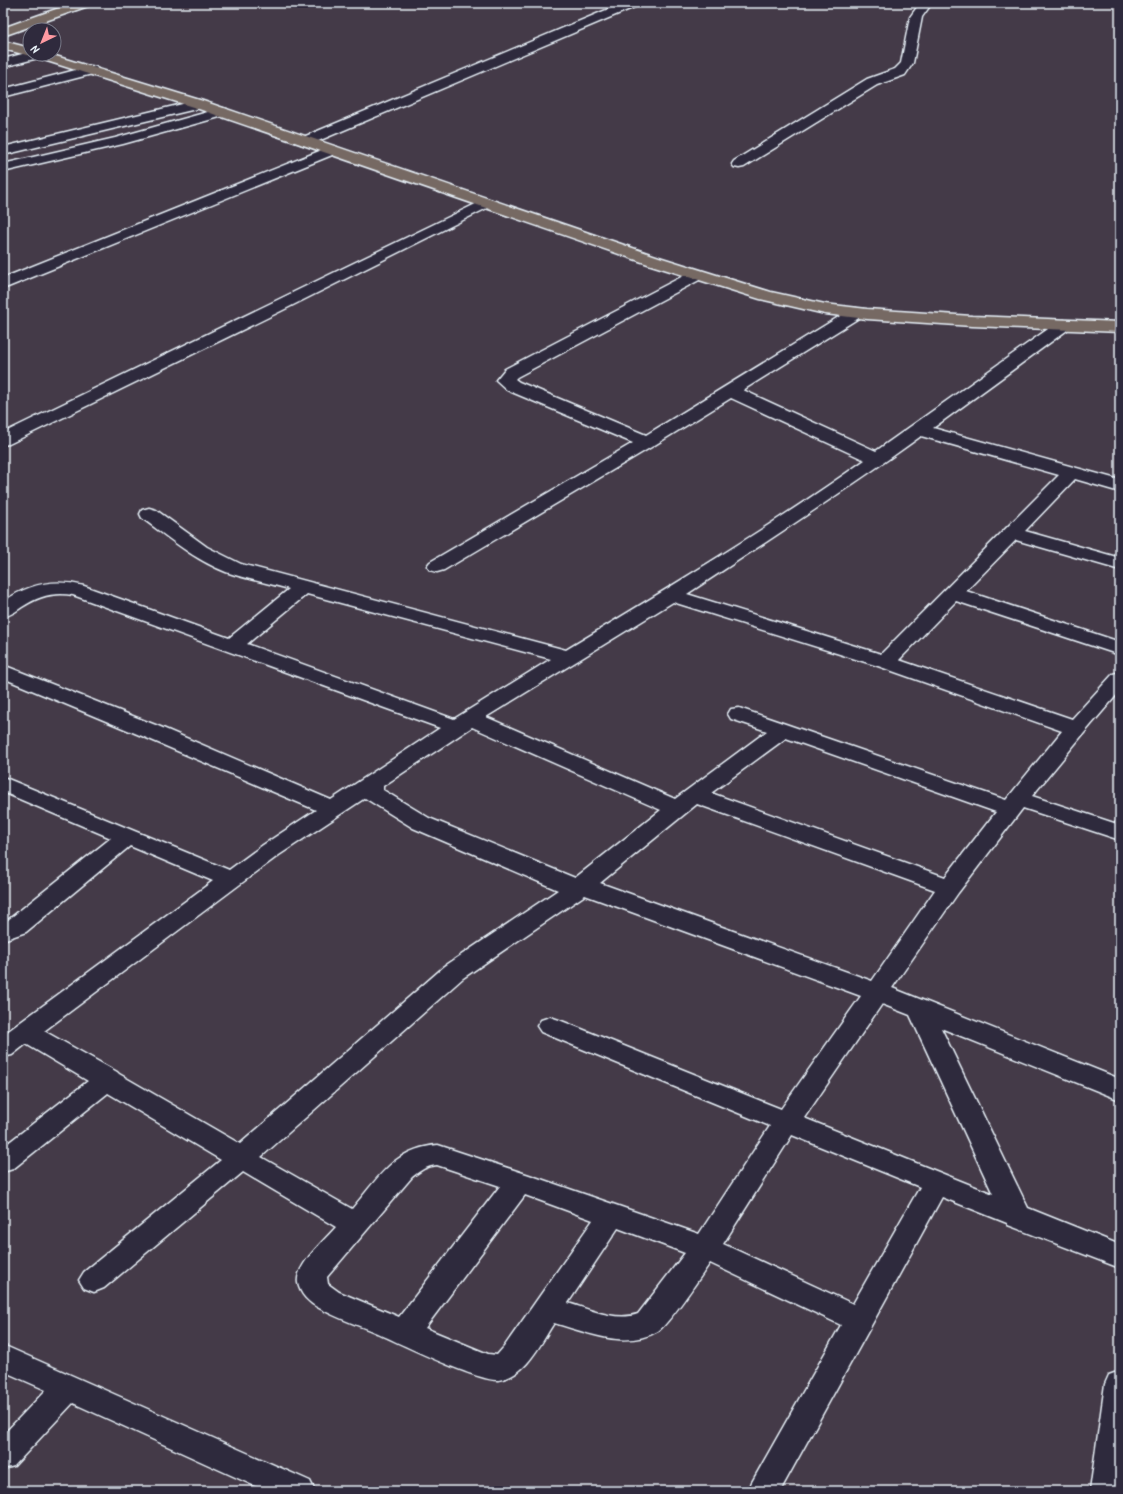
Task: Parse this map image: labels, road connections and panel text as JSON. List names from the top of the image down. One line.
{"north":"bottom left"}
